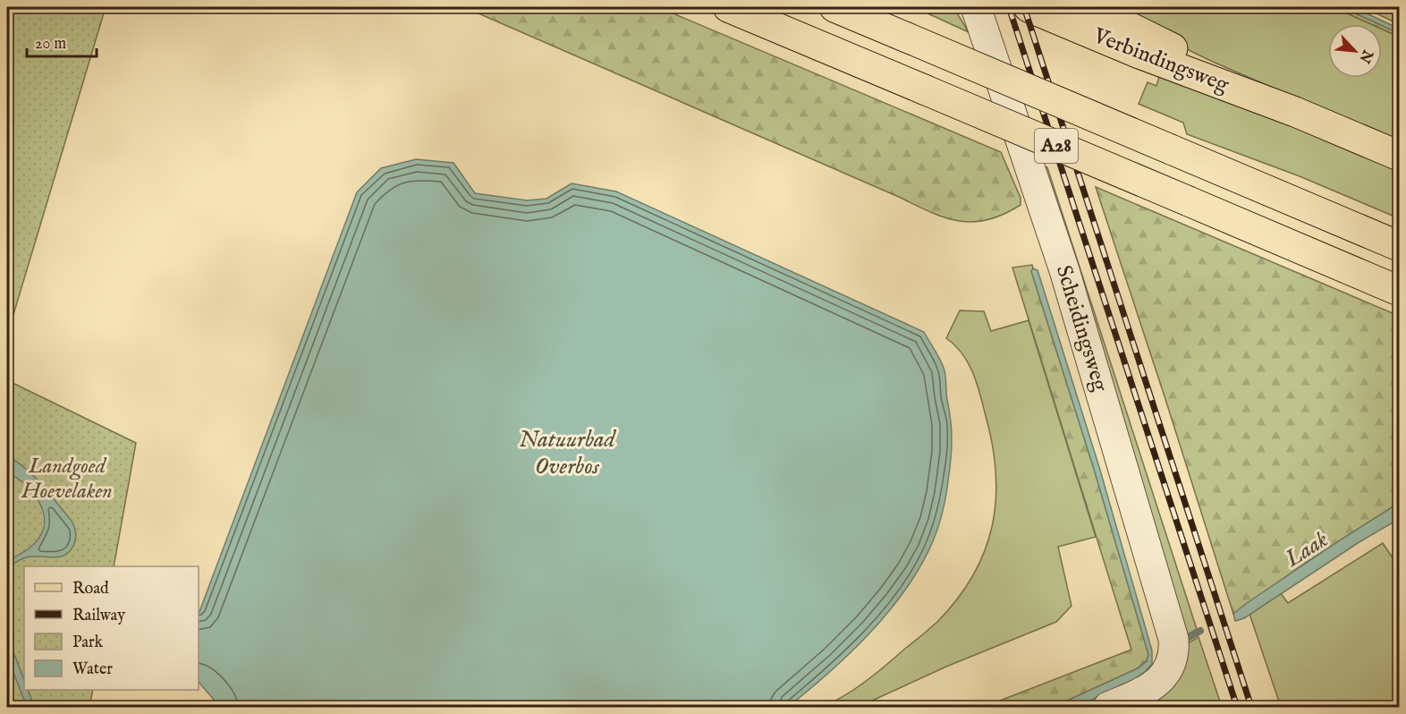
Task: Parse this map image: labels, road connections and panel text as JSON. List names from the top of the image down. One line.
{"streets":{"main road":["Verbindingsweg","A28"],"street":["Scheidingsweg"]},"water":["Natuurbad Overbos","Laak"],"parks":["Landgoed Hoevelaken"],"legend":["Road","Railway","Park","Water"],"scale_bar":"20 m","north":"bottom right"}
